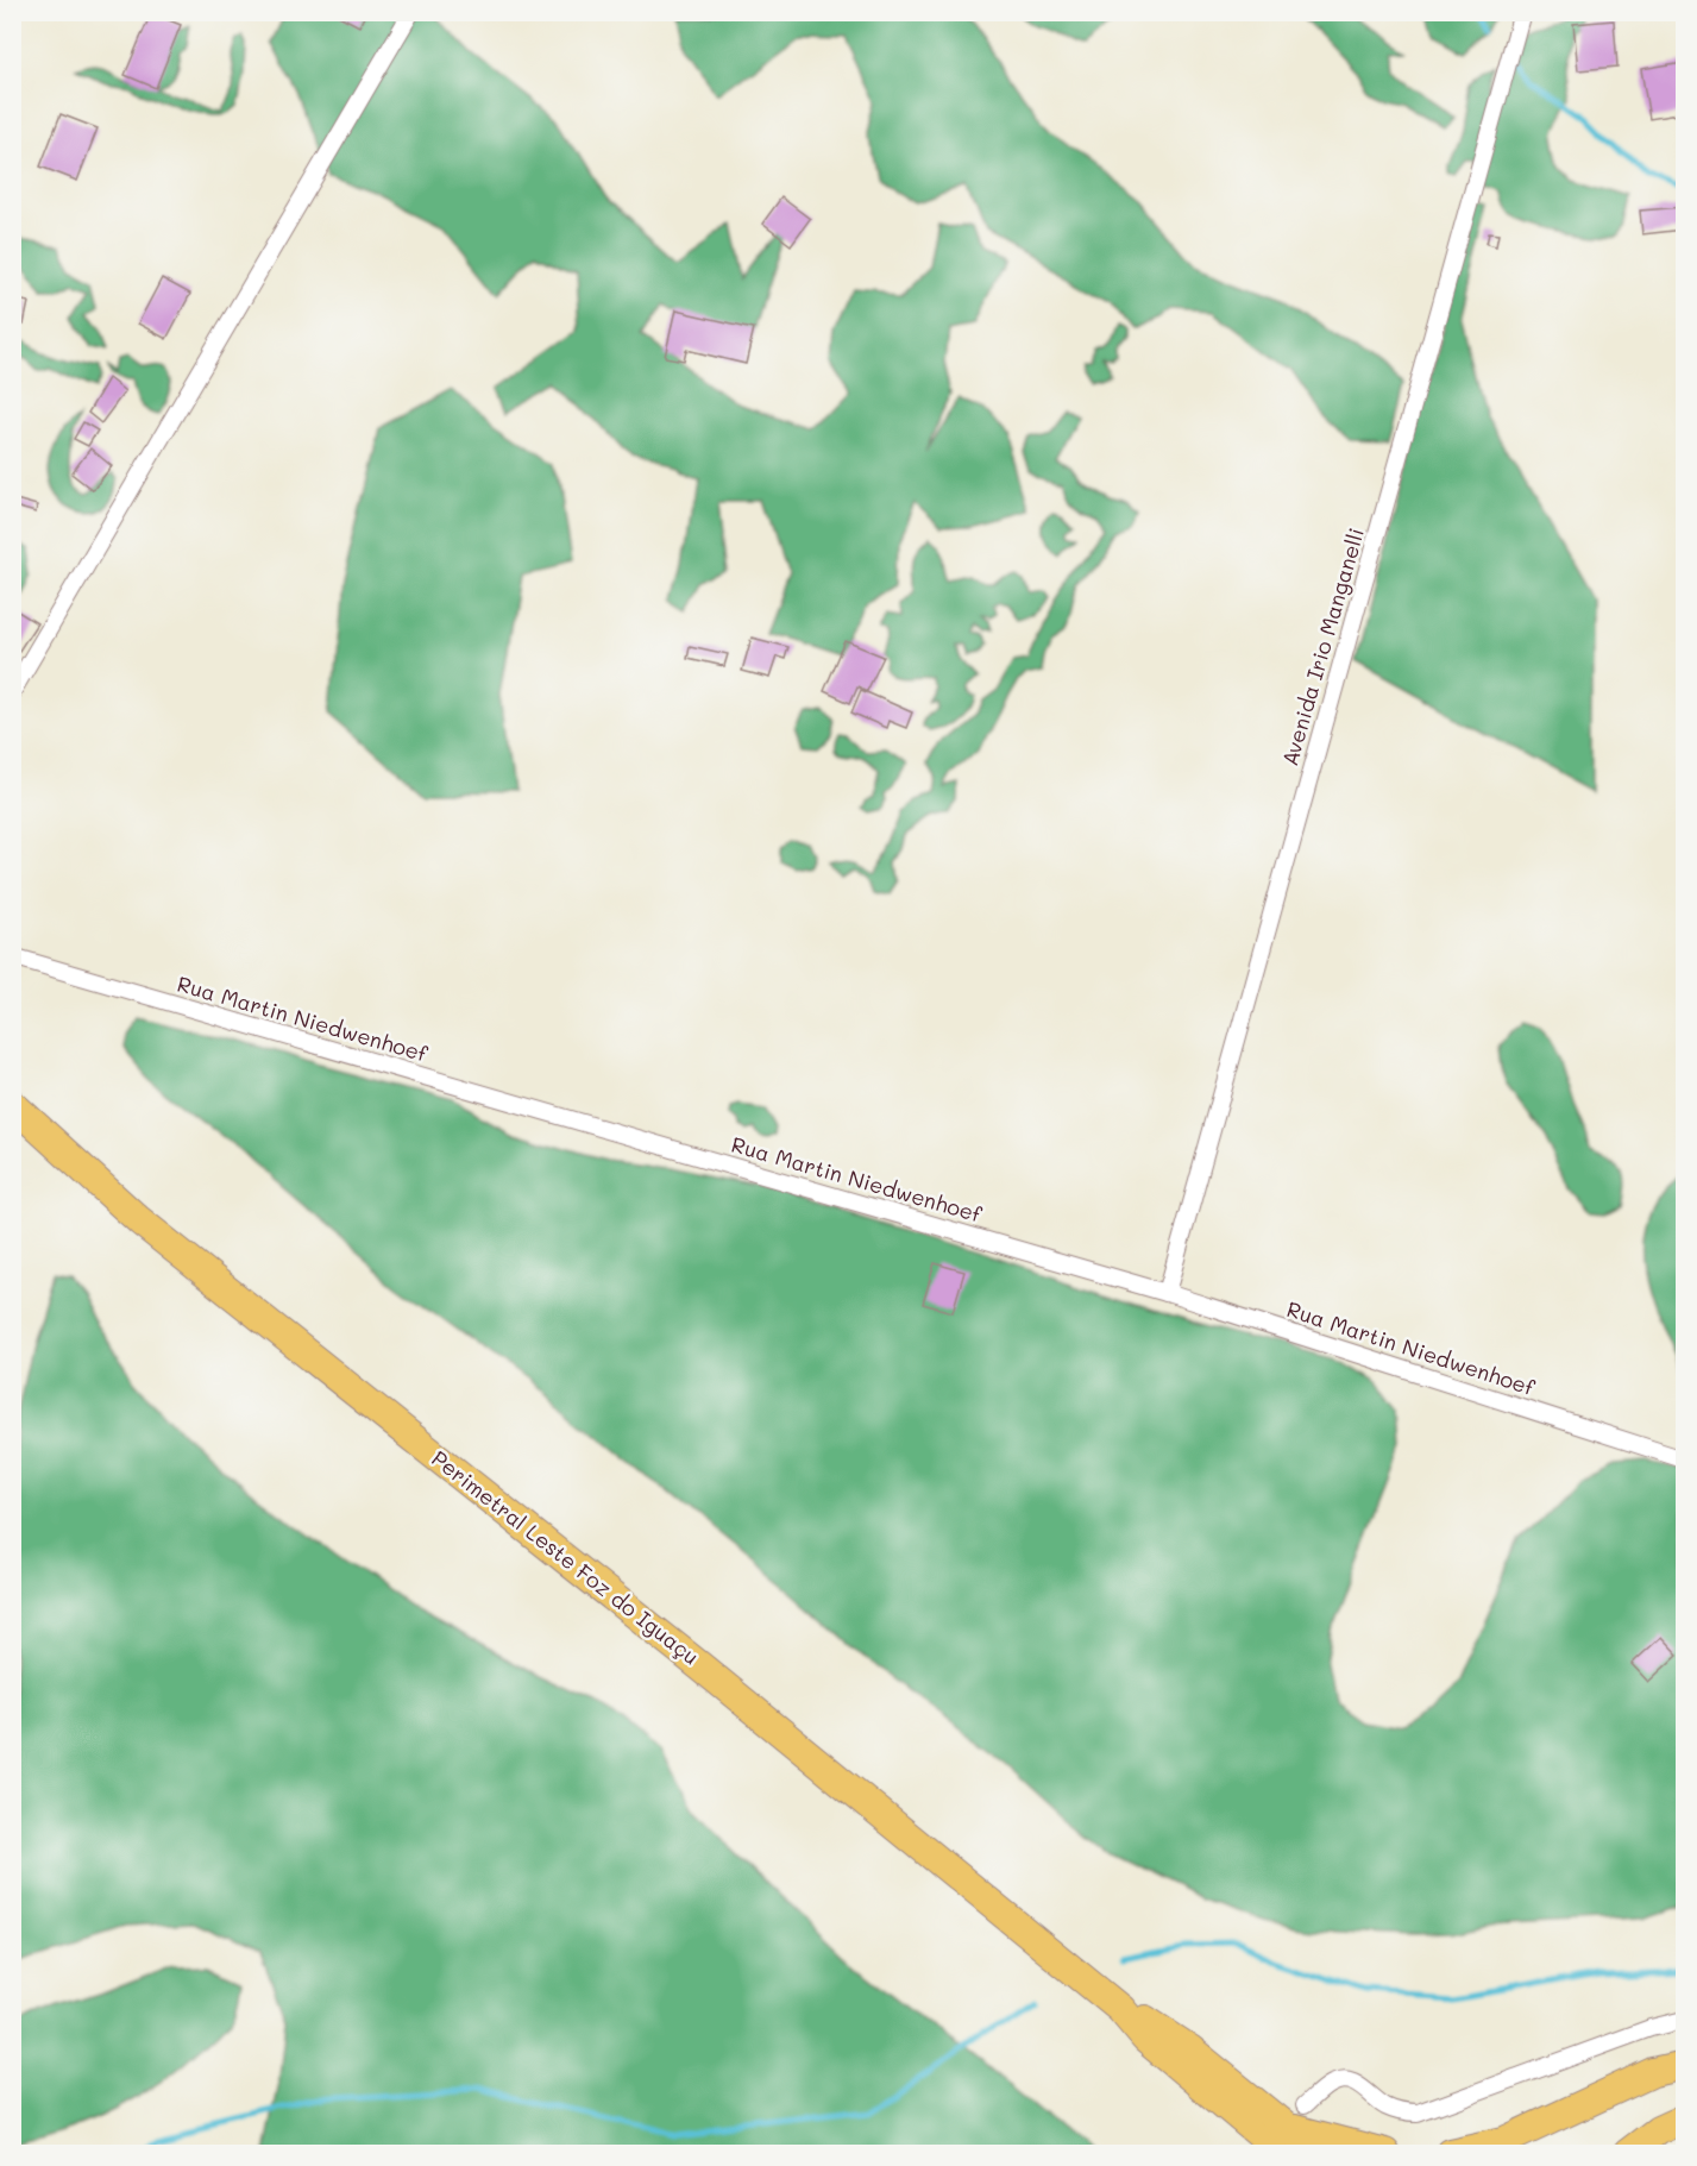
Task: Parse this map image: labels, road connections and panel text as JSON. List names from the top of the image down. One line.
{"streets":{"highway":["Perimetral Leste Foz do Iguaçu"],"street":["Avenida Irio Manganelli","Rua Martin Niedwenhoef"]},"crossings":[["Avenida Irio Manganelli","Rua Martin Niedwenhoef"]]}
